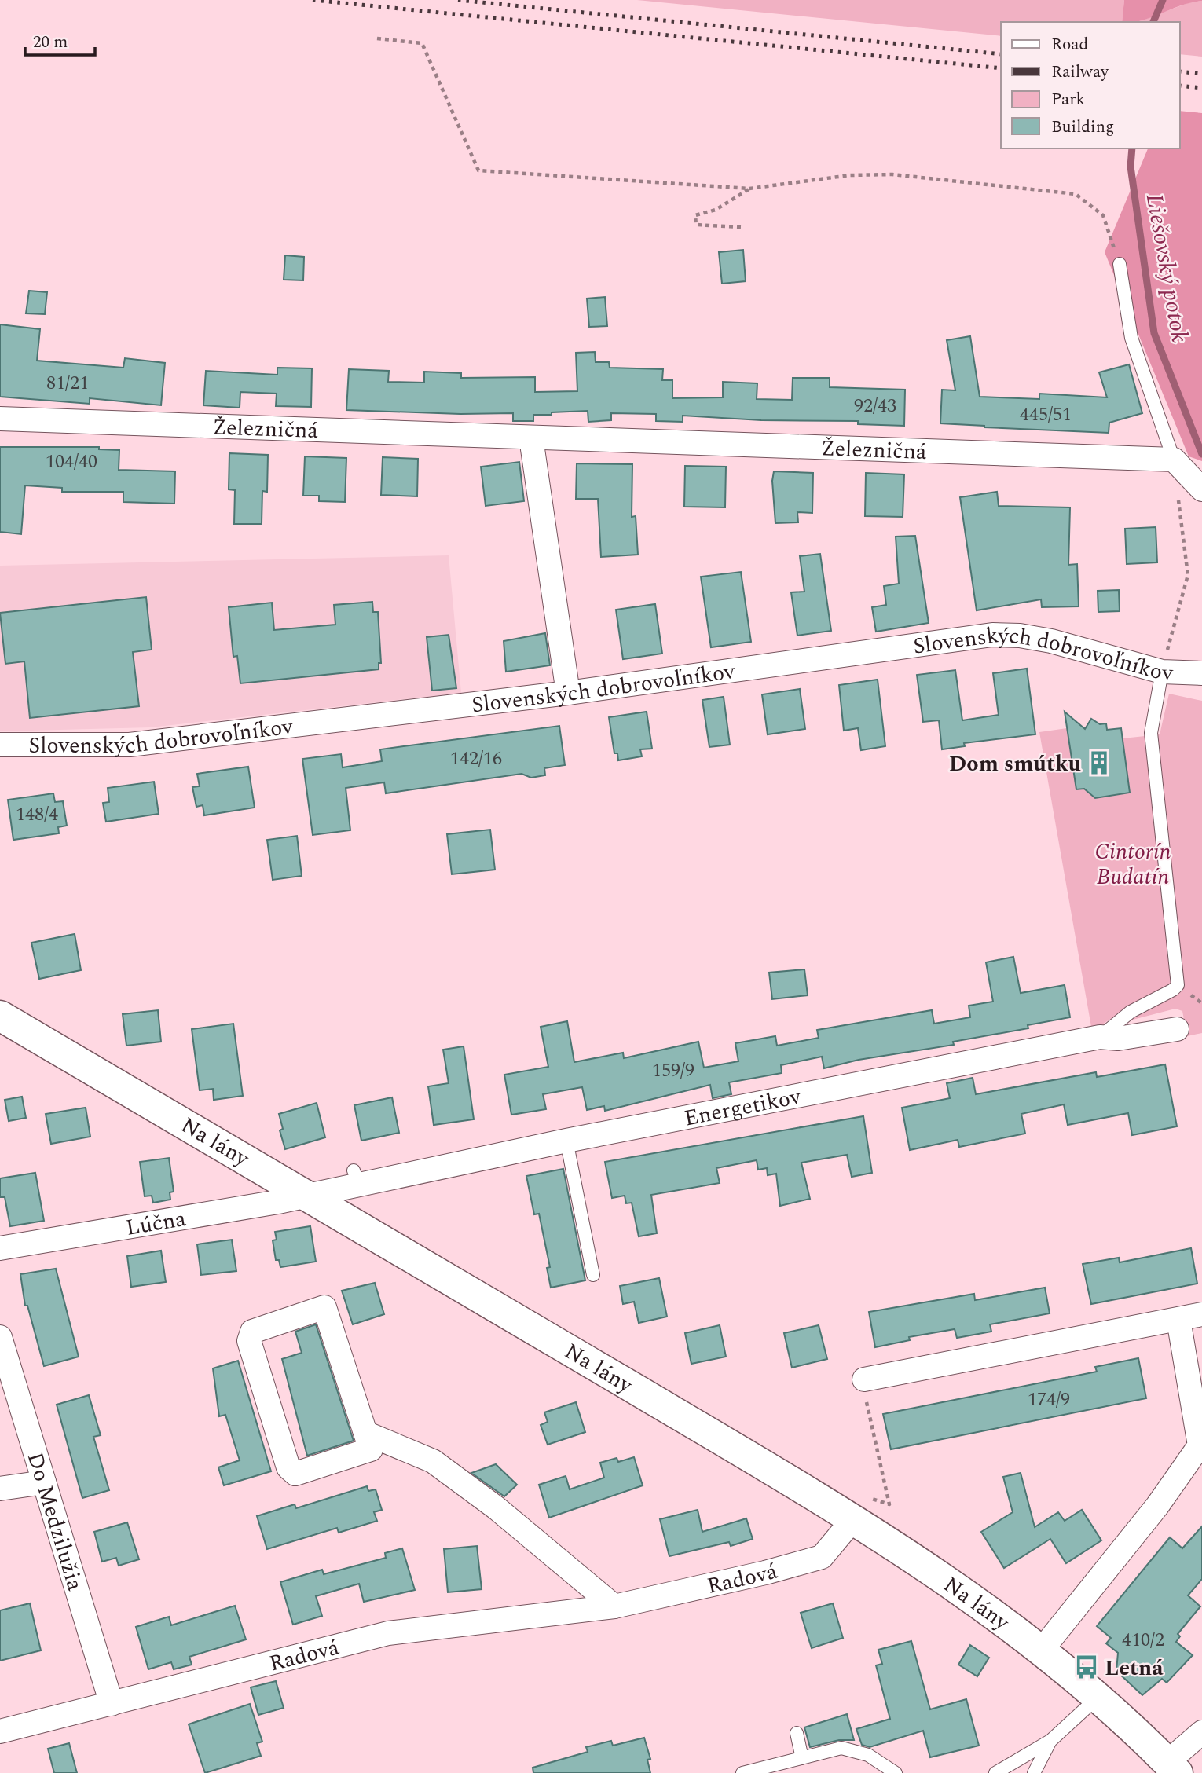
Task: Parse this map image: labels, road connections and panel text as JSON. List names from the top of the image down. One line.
{"streets":{"street":["Železničná","Slovenských dobrovoľníkov","Energetikov","Na lány","Lúčna","Do Medzilužia","Radová"]},"crossings":[["Energetikov","Na lány"],["Energetikov","Lúčna"],["Na lány","Lúčna"],["Na lány","Radová"],["Do Medzilužia","Radová"]],"water":["Liešovský potok"],"parks":["Cintorín Budatín"],"places":{"building":["Dom smútku"],"bus stop":["Letná"]},"house_numbers":["81/21","92/43","445/51","104/40","142/16","148/4","159/9","174/9","410/2"],"legend":["Road","Railway","Park","Building"],"scale_bar":"20 m"}
